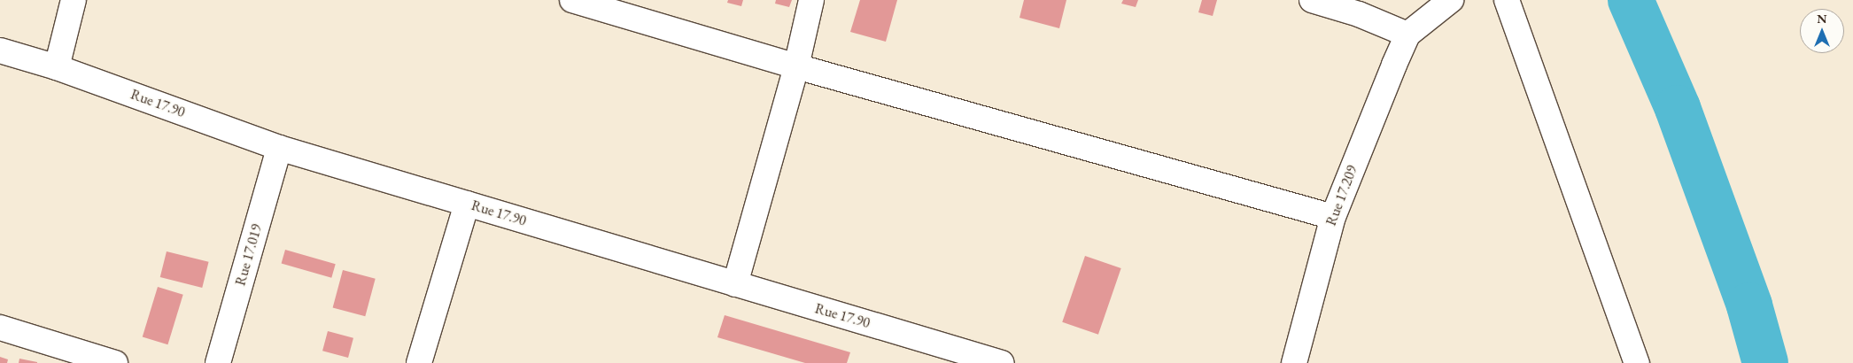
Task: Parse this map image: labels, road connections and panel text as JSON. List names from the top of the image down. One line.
{"streets":{"street":["Rue 17.90","Rue 17.209","Rue 17.019"]},"crossings":[["Rue 17.90","Rue 17.019"]],"north":"top"}
